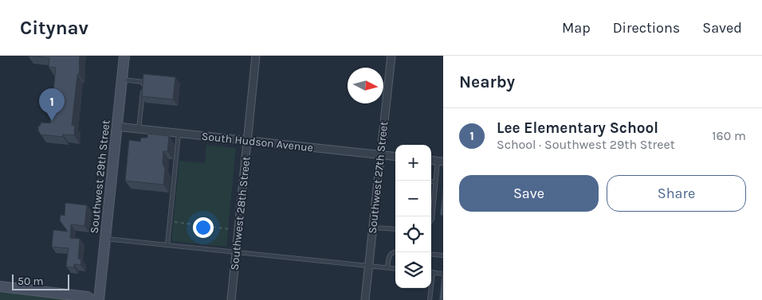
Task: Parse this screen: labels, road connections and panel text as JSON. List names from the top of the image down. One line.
{"streets":{"main road":["Southwest 29th Street"],"street":["South Hudson Avenue","Southwest 27th Street","Southwest 28th Street"]},"crossings":[["South Hudson Avenue","Southwest 29th Street"],["South Hudson Avenue","Southwest 27th Street"],["South Hudson Avenue","Southwest 28th Street"]],"scale_bar":"50 m","north":"right","page":{"header":"Citynav","nav":["Map","Directions","Saved"],"heading":"Nearby","pins":"1","list":[{"mark":"1","name":"Lee Elementary School","note":"School · Southwest 29th Street","value":"160 m"}],"map_buttons":["+","−"],"buttons":["Save","Share"],"scale":"50 m"}}
